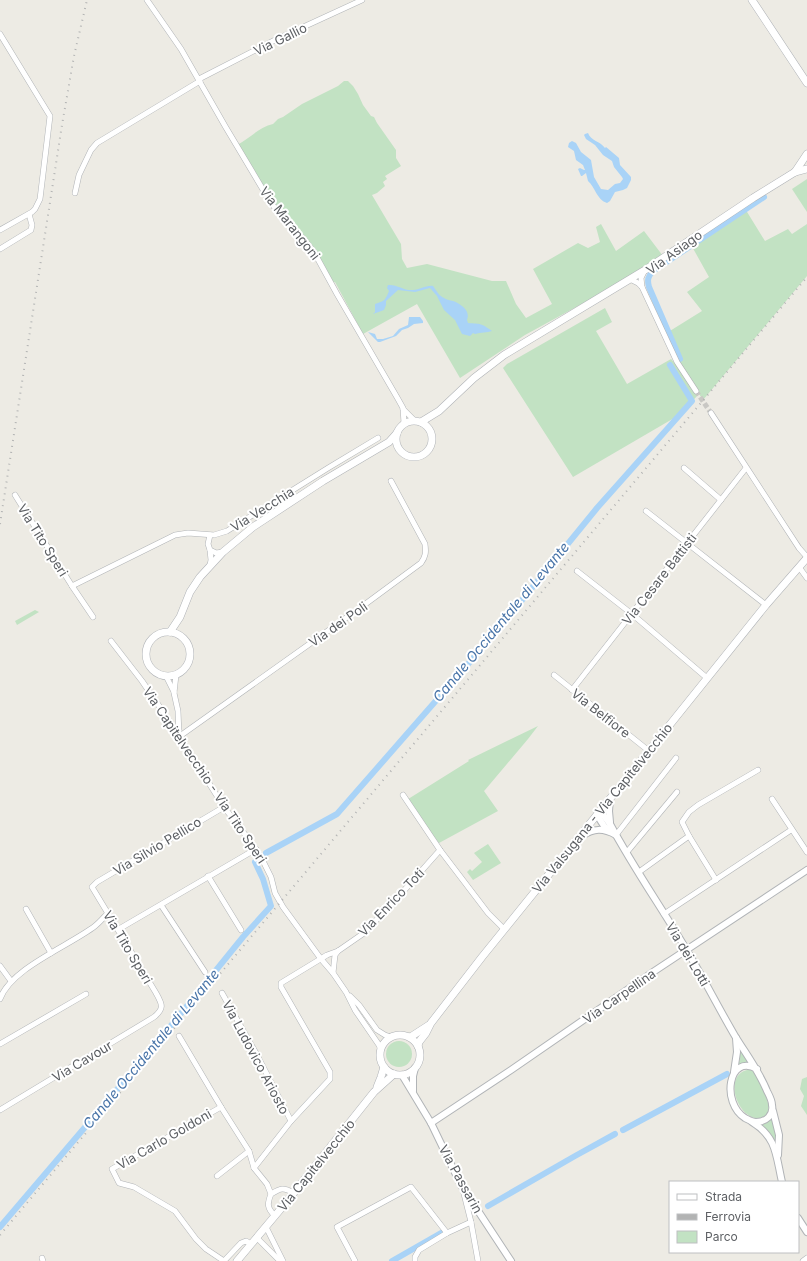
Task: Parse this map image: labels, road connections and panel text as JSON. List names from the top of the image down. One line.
{"streets":{"main road":["Via Asiago","Via Valsugana - Via Capitelvecchio","Via Capitelvecchio"],"street":["Via Gallio","Via Marangoni","Via Vecchia","Via Tito Speri","Via Cesare Battisti","Via dei Poli","Via Belfiore","Via Capitelvecchio - Via Tito Speri","Via Silvio Pellico","Via Enrico Toti","Via dei Lotti","Via Carpellina","Via Ludovico Ariosto","Via Cavour","Via Carlo Goldoni","Via Passarin"]},"crossings":[["Via Gallio","Via Marangoni"],["Via Vecchia","Via Tito Speri"],["Via Tito Speri","Via Silvio Pellico"],["Via Tito Speri","Via Cavour"],["Via Cesare Battisti","Via Belfiore"],["Via dei Poli","Via Capitelvecchio - Via Tito Speri"],["Via Belfiore","Via Valsugana - Via Capitelvecchio"],["Via Capitelvecchio - Via Tito Speri","Via Silvio Pellico"],["Via Capitelvecchio - Via Tito Speri","Via Enrico Toti"],["Via Valsugana - Via Capitelvecchio","Via dei Lotti"],["Via Enrico Toti","Via Ludovico Ariosto"],["Via dei Lotti","Via Carpellina"],["Via Carpellina","Via Passarin"],["Via Carlo Goldoni","Via Capitelvecchio"],["Via Capitelvecchio","Via Passarin"]],"water":["Canale Occidentale di Levante"],"legend":["Strada","Ferrovia","Parco"]}
